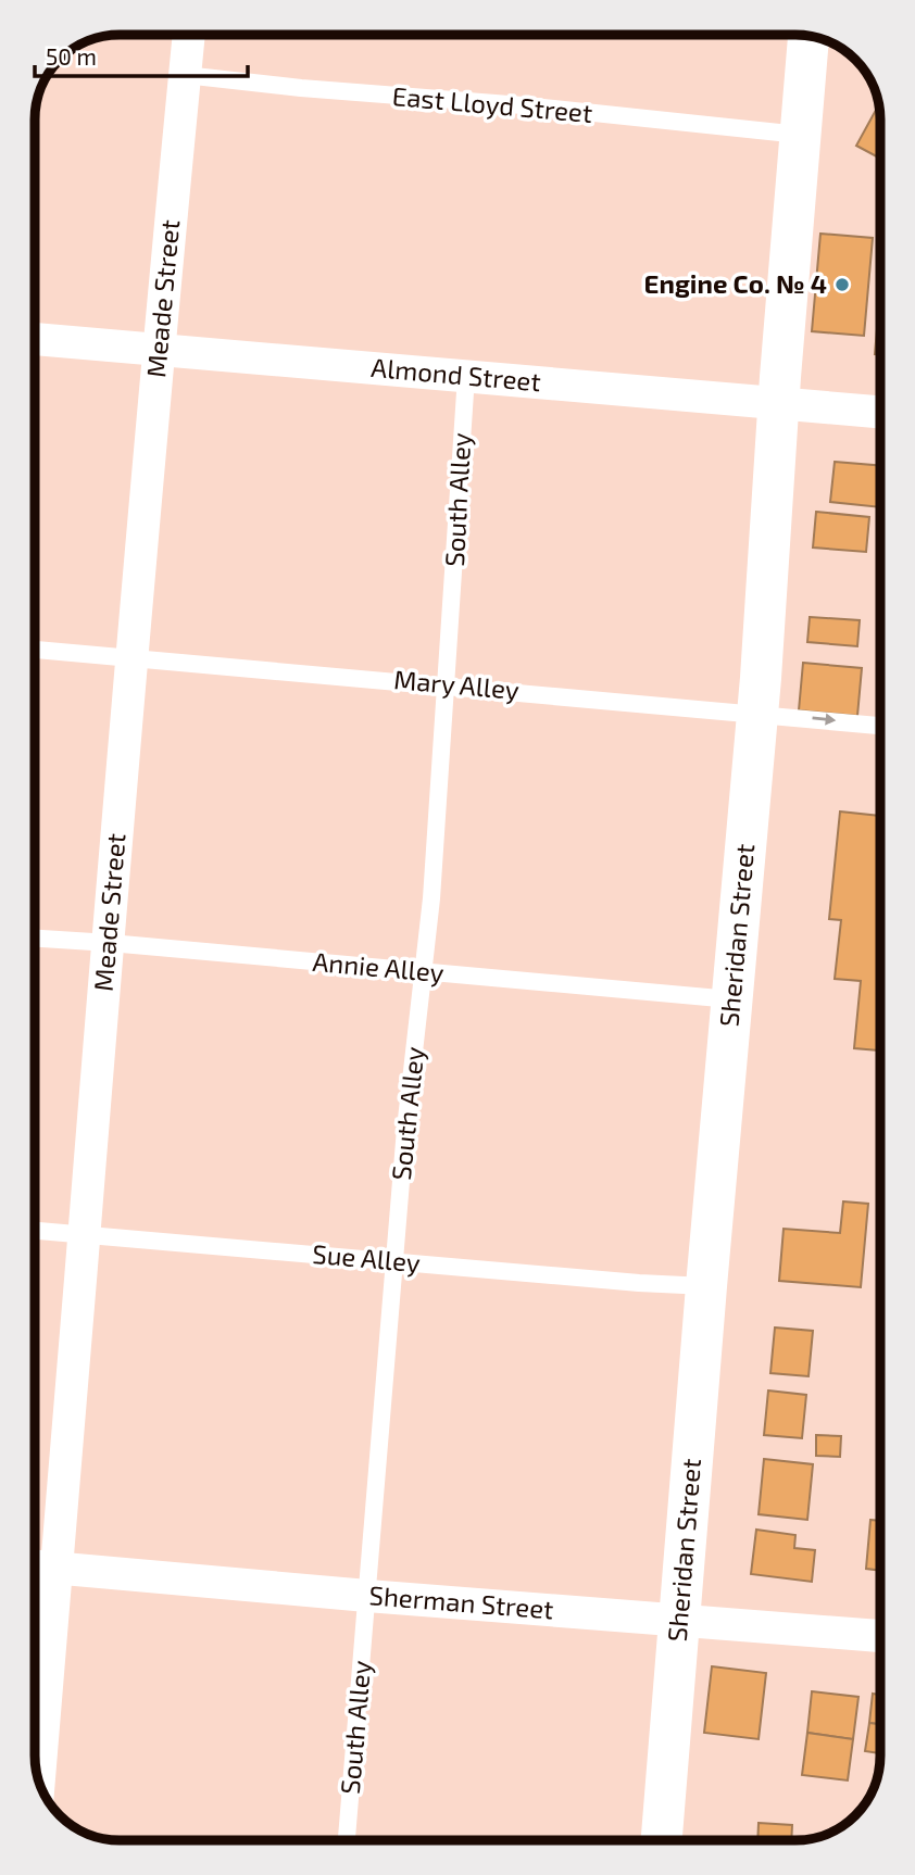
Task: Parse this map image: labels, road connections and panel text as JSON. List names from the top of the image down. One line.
{"streets":{"street":["Meade Street","Almond Street","Sheridan Street","Sherman Street"],"lane":["East Lloyd Street","South Alley","Mary Alley","Annie Alley","Sue Alley"]},"crossings":[["East Lloyd Street","Meade Street"],["East Lloyd Street","Sheridan Street"],["Meade Street","Almond Street"],["Meade Street","Mary Alley"],["Meade Street","Annie Alley"],["Meade Street","Sue Alley"],["Meade Street","Sherman Street"],["Almond Street","South Alley"],["Almond Street","Sheridan Street"],["South Alley","Mary Alley"],["South Alley","Annie Alley"],["South Alley","Sue Alley"],["South Alley","Sherman Street"],["Mary Alley","Sheridan Street"],["Sheridan Street","Annie Alley"],["Sheridan Street","Sue Alley"],["Sheridan Street","Sherman Street"]],"places":["Engine Co. № 4"],"scale_bar":"50 m"}
